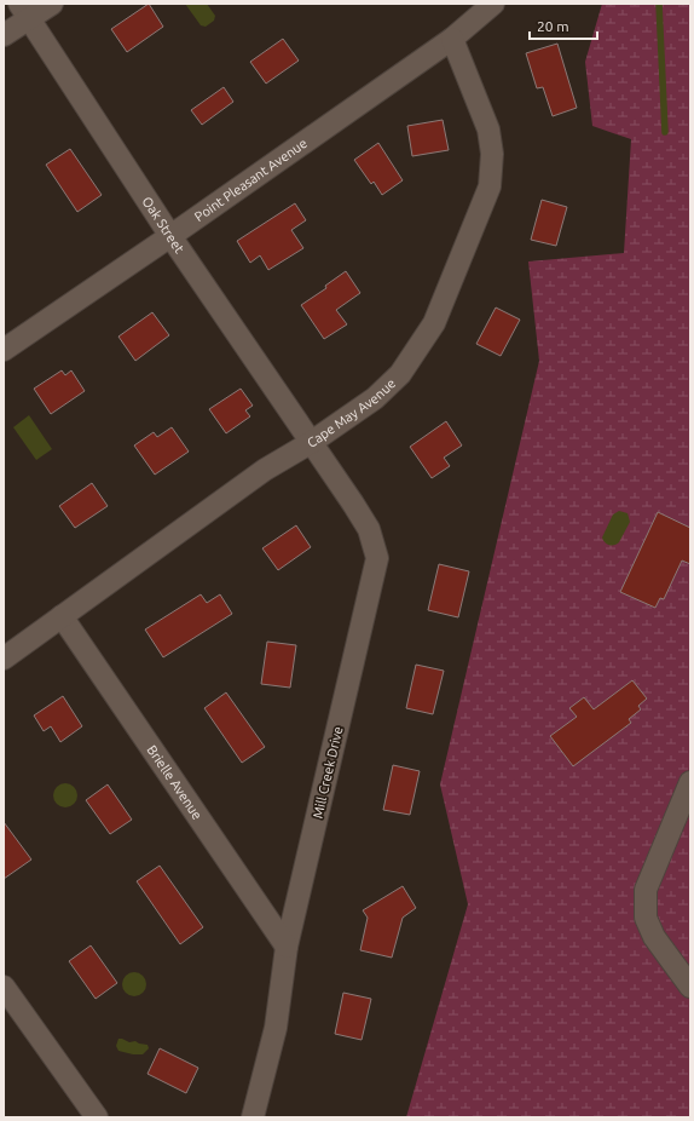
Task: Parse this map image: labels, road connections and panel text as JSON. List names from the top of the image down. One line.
{"streets":{"street":["Point Pleasant Avenue","Oak Street","Cape May Avenue","Mill Creek Drive","Brielle Avenue"]},"crossings":[["Point Pleasant Avenue","Oak Street"],["Point Pleasant Avenue","Cape May Avenue"],["Oak Street","Cape May Avenue"],["Oak Street","Mill Creek Drive"],["Cape May Avenue","Mill Creek Drive"],["Cape May Avenue","Brielle Avenue"],["Mill Creek Drive","Brielle Avenue"]],"scale_bar":"20 m"}
